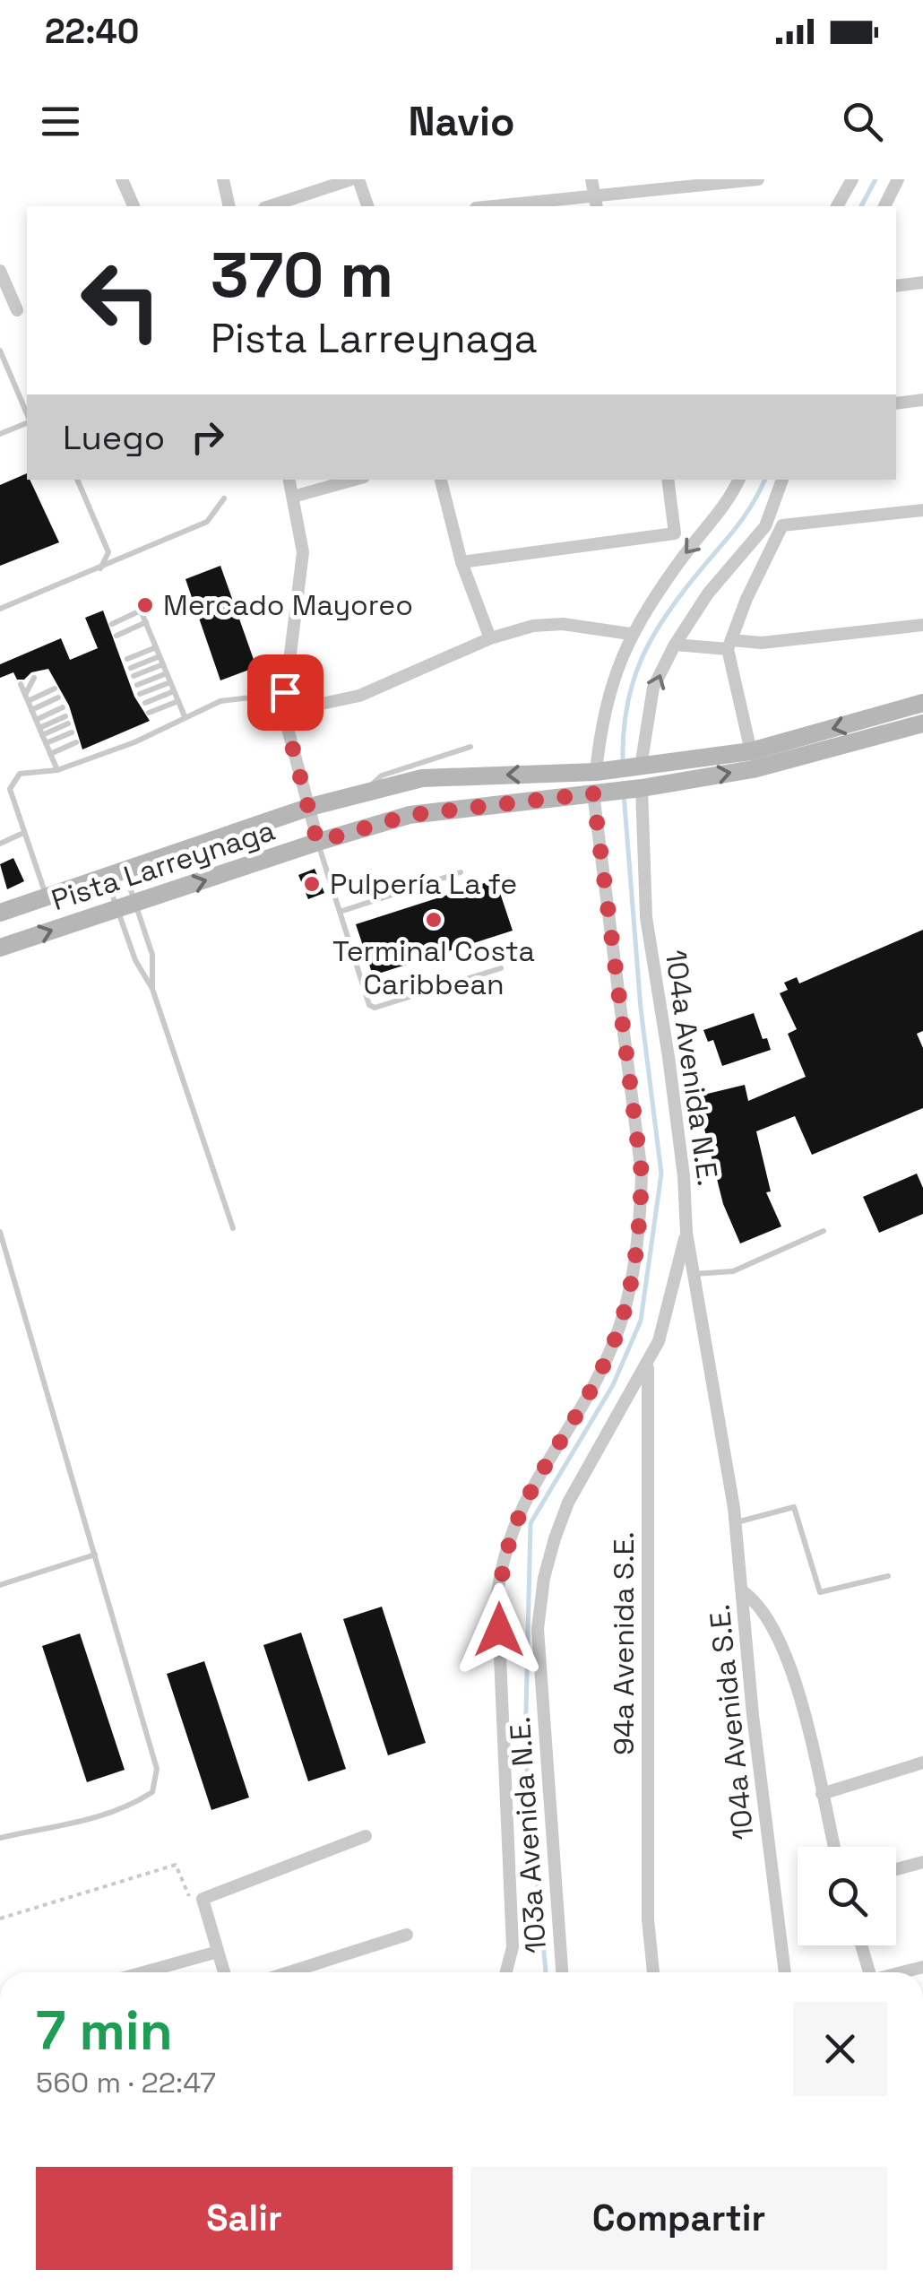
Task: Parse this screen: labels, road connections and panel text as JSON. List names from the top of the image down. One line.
{"streets":{"main road":["Pista Larreynaga"],"street":["104a Avenida N.E.","94a Avenida S.E.","104a Avenida S.E.","103a Avenida N.E."]},"crossings":[["Pista Larreynaga","104a Avenida N.E."],["104a Avenida N.E.","104a Avenida S.E."],["104a Avenida N.E.","103a Avenida N.E."],["94a Avenida S.E.","103a Avenida N.E."]],"places":["Mercado Mayoreo","Pulpería La fe","Terminal Costa Caribbean"],"page":{"status":"22:40","header":"Navio","turn":["370 m","Pista Larreynaga"],"then":"Luego","heading":["7 min","560 m · 22:47"],"buttons":["Salir","Compartir"]}}
